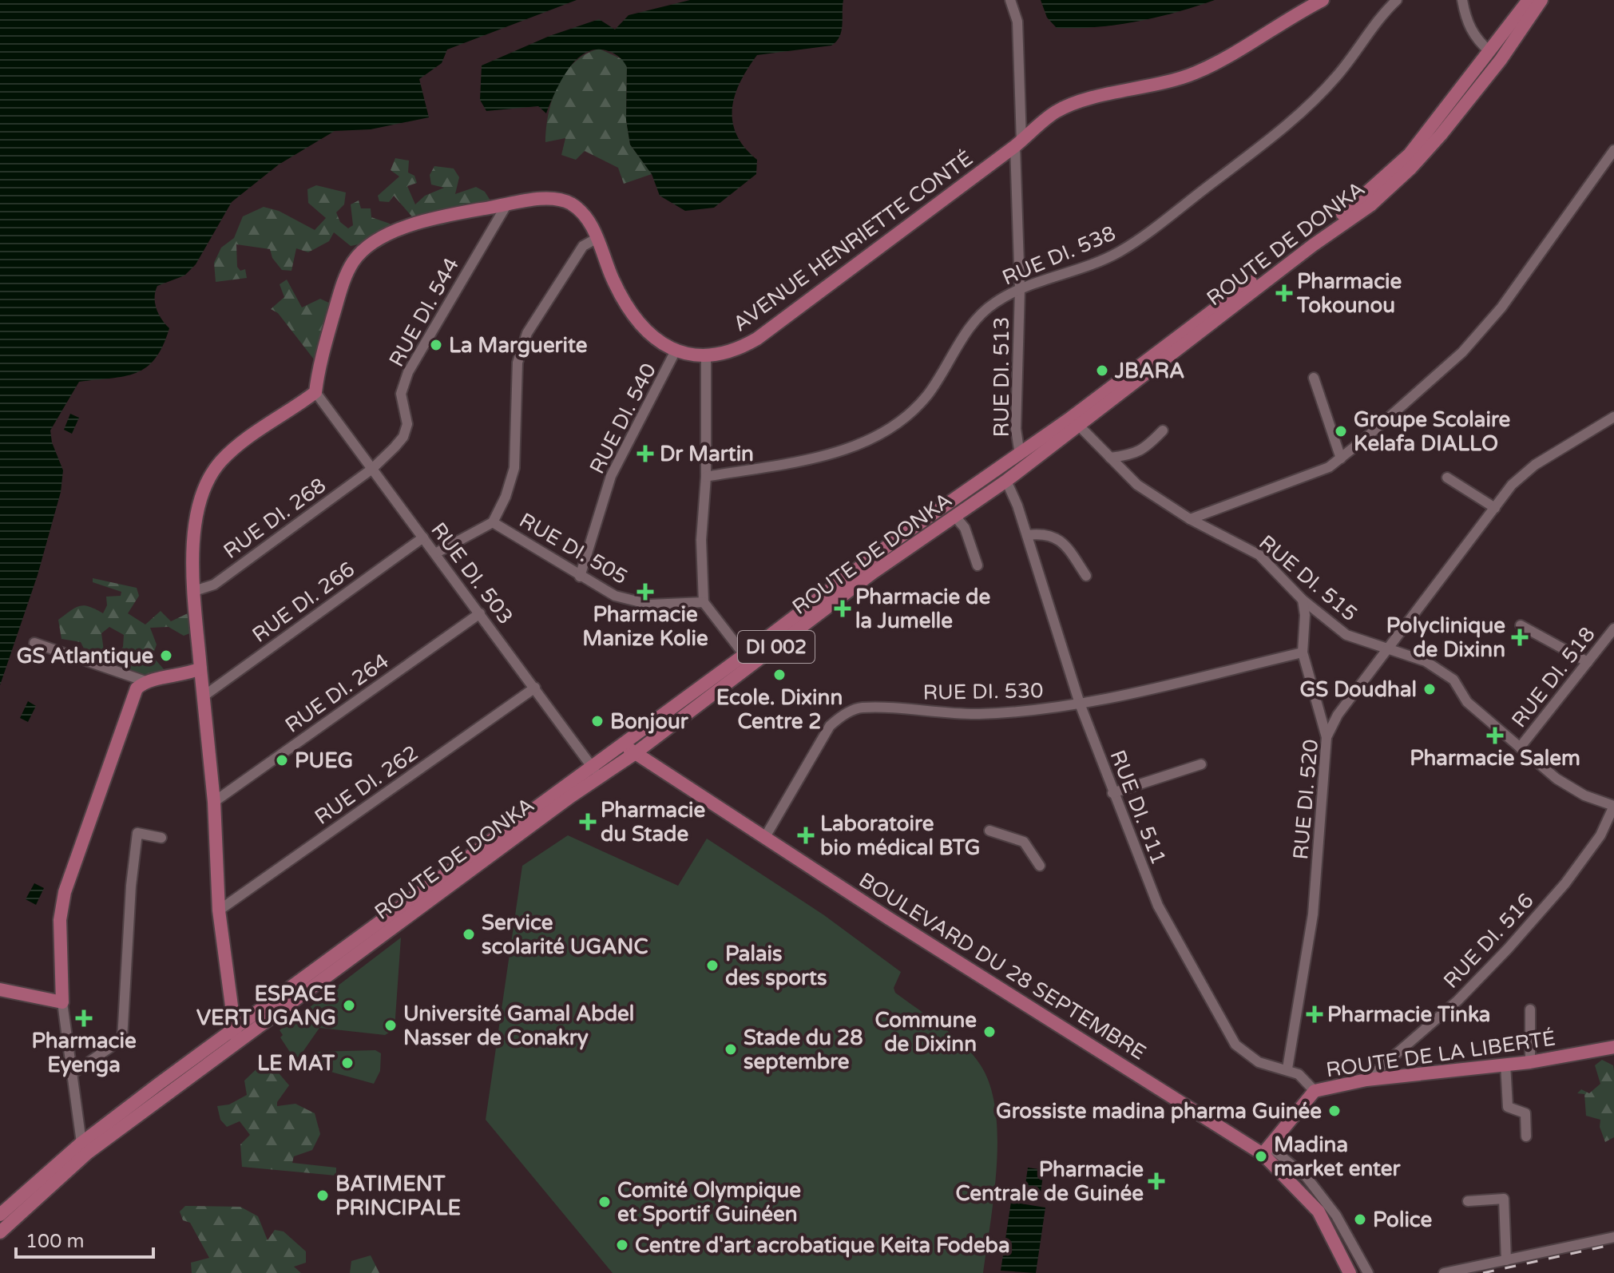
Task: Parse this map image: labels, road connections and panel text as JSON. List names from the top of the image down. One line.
{"streets":{"main road":["AVENUE HENRIETTE CONTÉ","ROUTE DE DONKA","DI 002","BOULEVARD DU 28 SEPTEMBRE","ROUTE DE LA LIBERTÉ"],"street":["RUE DI. 538","RUE DI. 544","RUE DI. 513","RUE DI. 540","RUE DI. 268","RUE DI. 505","RUE DI. 503","RUE DI. 515","RUE DI. 266","RUE DI. 518","RUE DI. 530","RUE DI. 264","RUE DI. 262","RUE DI. 520","RUE DI. 511","RUE DI. 516"]},"crossings":[["AVENUE HENRIETTE CONTÉ","RUE DI. 544"],["AVENUE HENRIETTE CONTÉ","RUE DI. 513"],["AVENUE HENRIETTE CONTÉ","RUE DI. 540"],["AVENUE HENRIETTE CONTÉ","RUE DI. 503"],["ROUTE DE DONKA","RUE DI. 513"],["ROUTE DE DONKA","RUE DI. 503"],["ROUTE DE DONKA","RUE DI. 515"],["ROUTE DE DONKA","RUE DI. 511"],["ROUTE DE DONKA","BOULEVARD DU 28 SEPTEMBRE"],["RUE DI. 538","RUE DI. 513"],["RUE DI. 544","RUE DI. 268"],["RUE DI. 544","RUE DI. 503"],["RUE DI. 540","RUE DI. 505"],["RUE DI. 268","RUE DI. 503"],["RUE DI. 505","RUE DI. 503"],["RUE DI. 503","RUE DI. 266"],["RUE DI. 503","RUE DI. 264"],["RUE DI. 503","RUE DI. 262"],["RUE DI. 515","RUE DI. 518"],["RUE DI. 515","RUE DI. 520"],["RUE DI. 515","RUE DI. 516"],["RUE DI. 530","RUE DI. 511"],["RUE DI. 530","BOULEVARD DU 28 SEPTEMBRE"],["RUE DI. 520","RUE DI. 511"],["RUE DI. 511","ROUTE DE LA LIBERTÉ"],["RUE DI. 516","ROUTE DE LA LIBERTÉ"],["BOULEVARD DU 28 SEPTEMBRE","ROUTE DE LA LIBERTÉ"]],"places":{"health":["Pharmacie Tokounou","Dr Martin","Pharmacie Manize Kolie","Pharmacie de la Jumelle","Polyclinique de Dixinn","Pharmacie Salem","Pharmacie du Stade","Laboratoire bio médical BTG","Pharmacie Tinka","Pharmacie Eyenga","Pharmacie Centrale de Guinée"],"other":["La Marguerite","JBARA","Groupe Scolaire Kelafa DIALLO","GS Atlantique","Ecole. Dixinn Centre 2","GS Doudhal","Bonjour","PUEG","Service scolarité UGANC","Palais des sports","ESPACE VERT UGANG","Université Gamal Abdel Nasser de Conakry","Commune de Dixinn","Stade du 28 septembre","LE MAT","Grossiste madina pharma Guinée","Madina market enter","BATIMENT PRINCIPALE","Comité Olympique et Sportif Guinéen","Police","Centre d'art acrobatique Keita Fodeba"]},"scale_bar":"100 m"}
